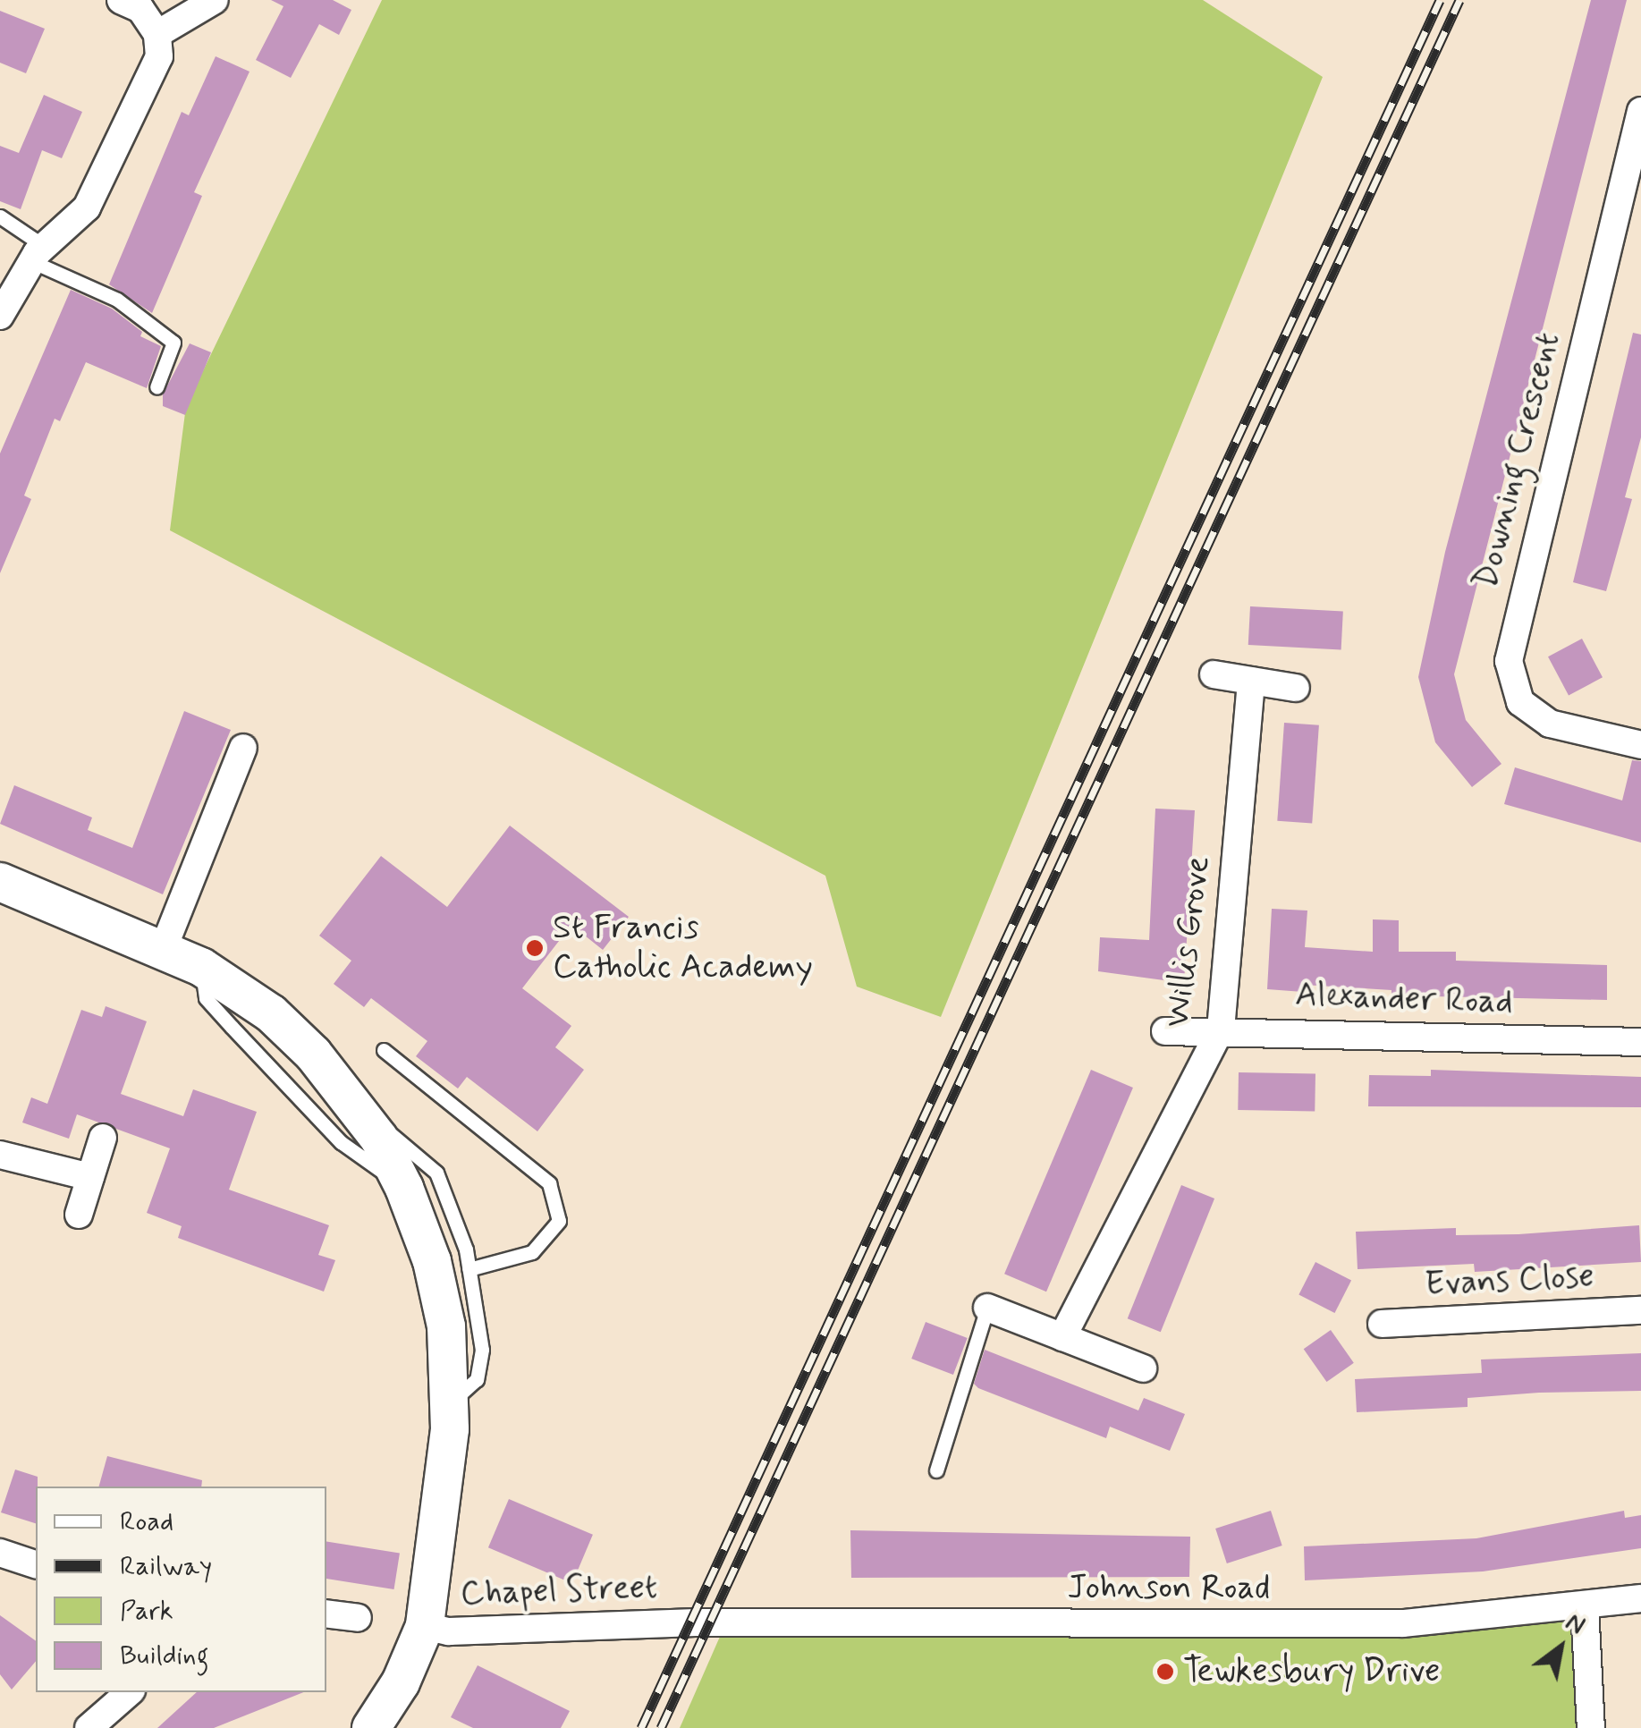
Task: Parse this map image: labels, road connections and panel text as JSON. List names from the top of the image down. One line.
{"streets":{"street":["Downing Crescent","Willis Grove","Alexander Road","Evans Close","Johnson Road","Chapel Street"]},"crossings":[["Willis Grove","Alexander Road"],["Johnson Road","Chapel Street"]],"places":["St Francis Catholic Academy","Tewkesbury Drive"],"legend":["Road","Railway","Park","Building"],"north":"top right"}
